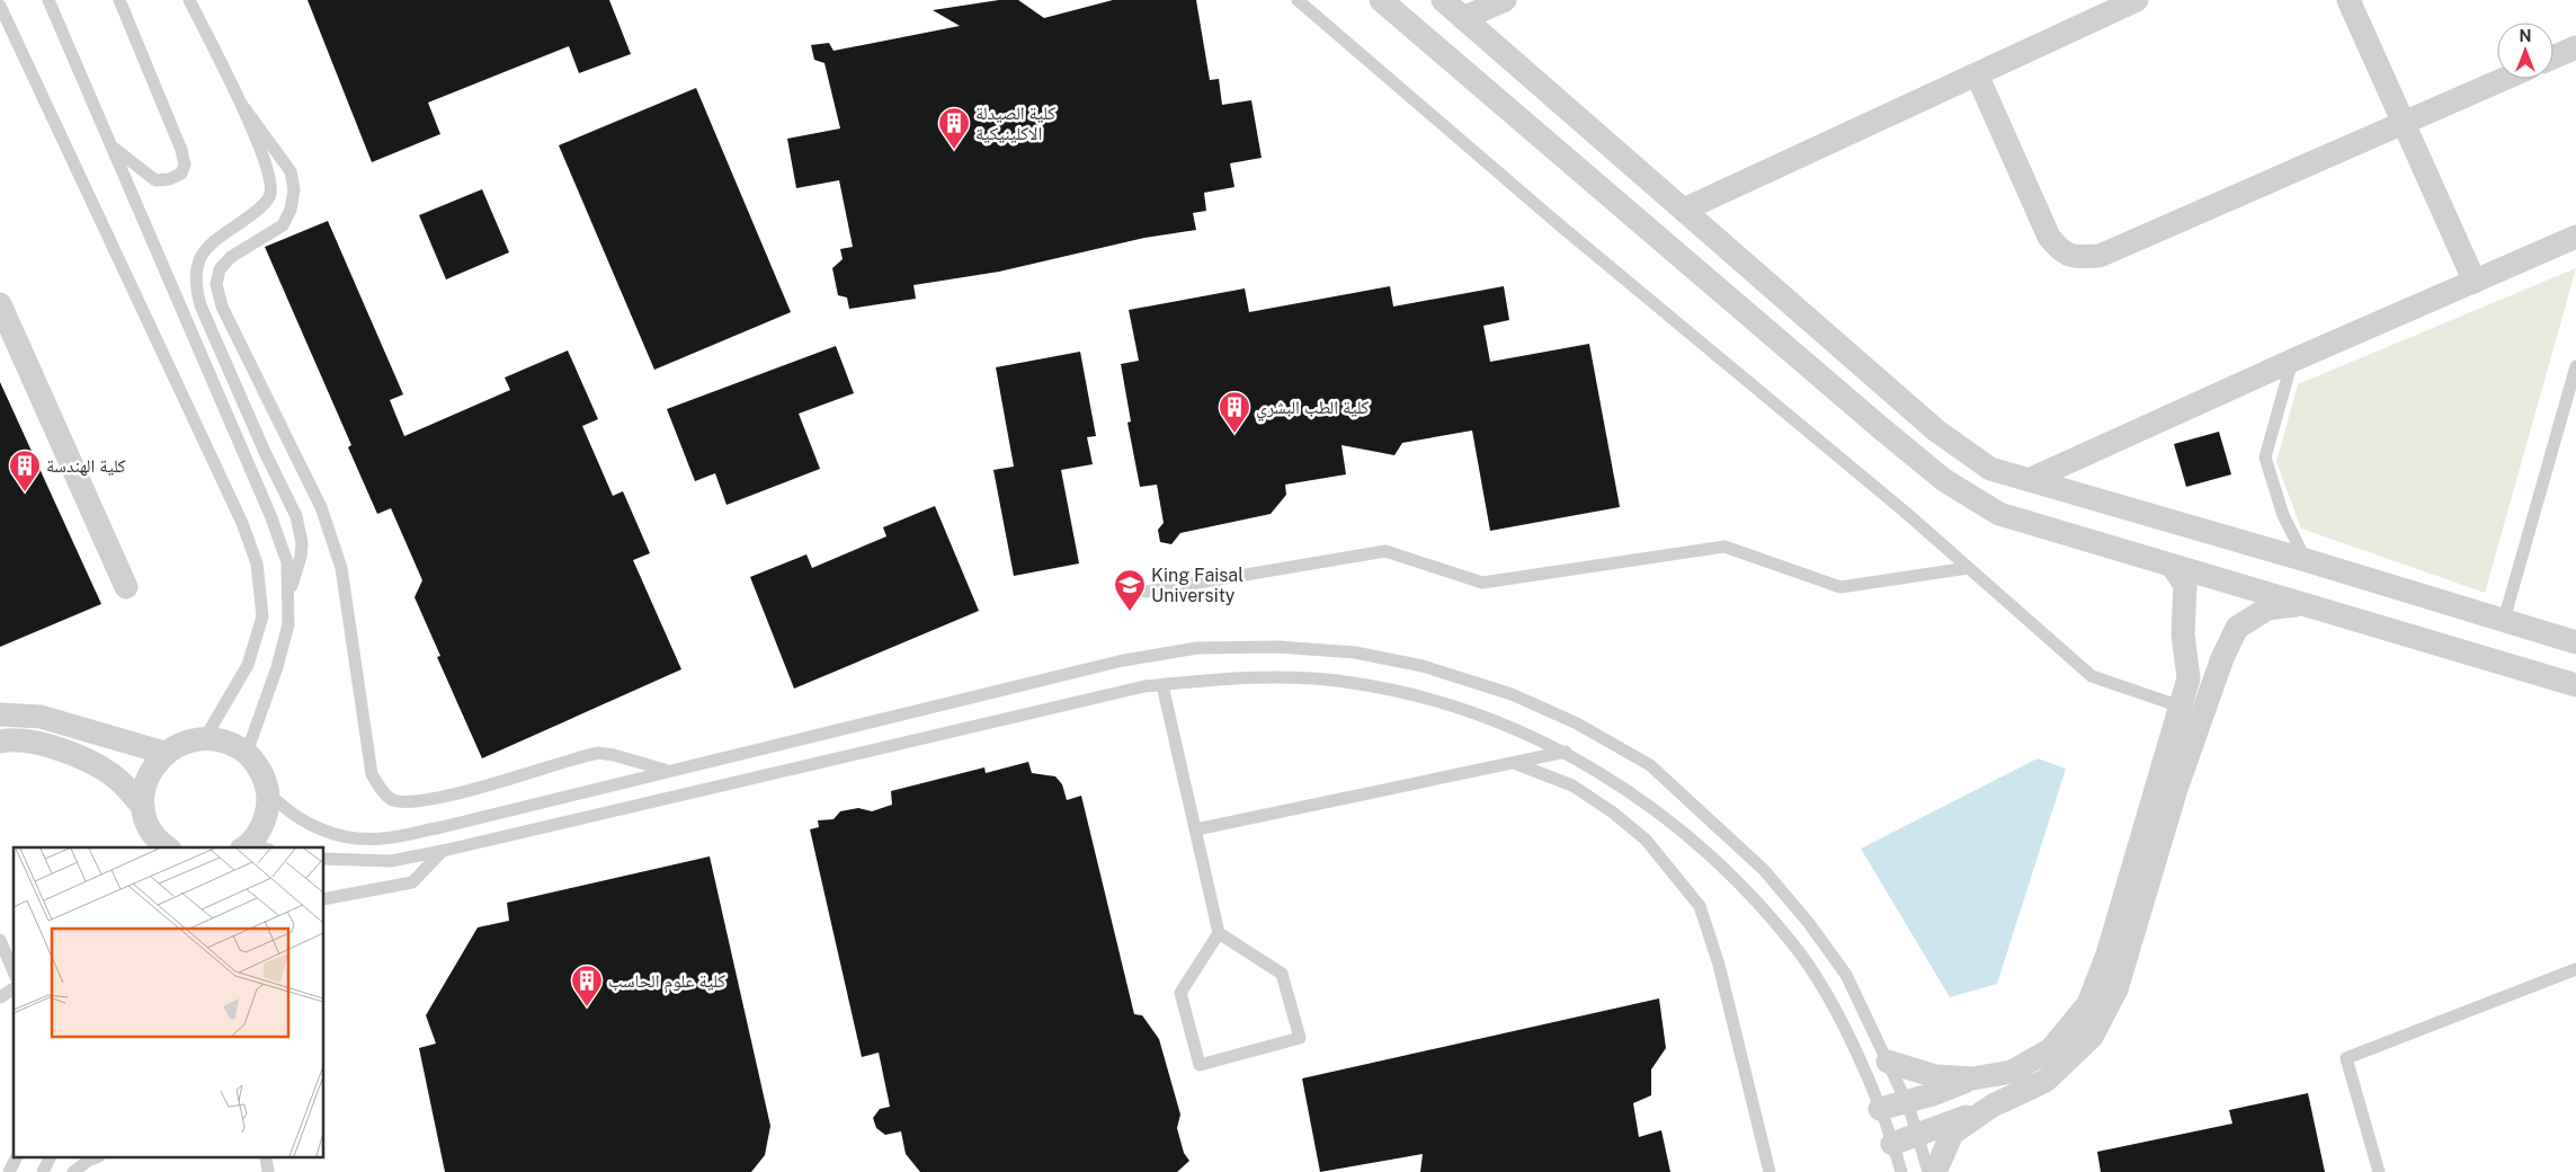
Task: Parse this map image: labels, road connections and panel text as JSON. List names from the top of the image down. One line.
{"places":{"building":["كلية الصيدلة الاكلينيكية","كلية الطب البشري","كلية الهندسة","كلية علوم الحاسب"],"school or university":["King Faisal University"]},"north":"top"}
